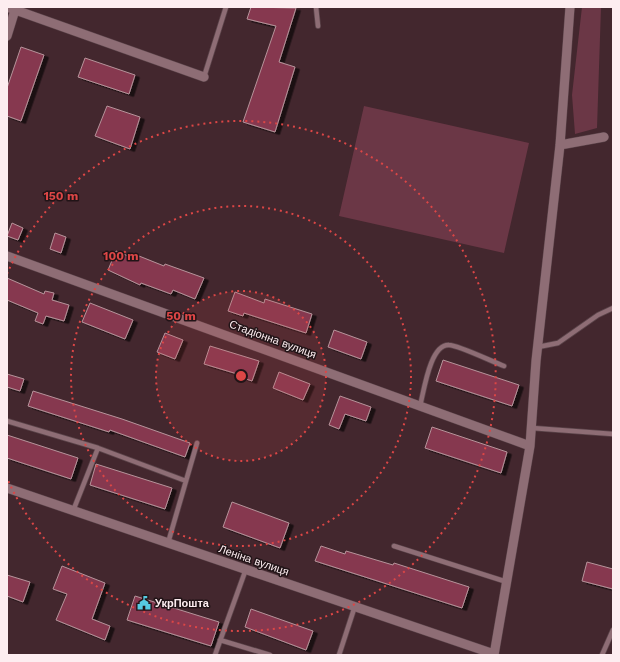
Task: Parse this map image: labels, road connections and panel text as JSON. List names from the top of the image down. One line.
{"streets":{"street":["Стадіонна вулиця","Леніна вулиця"]},"places":{"public building":["УкрПошта"]},"rings":["150 m","100 m","50 m"]}
